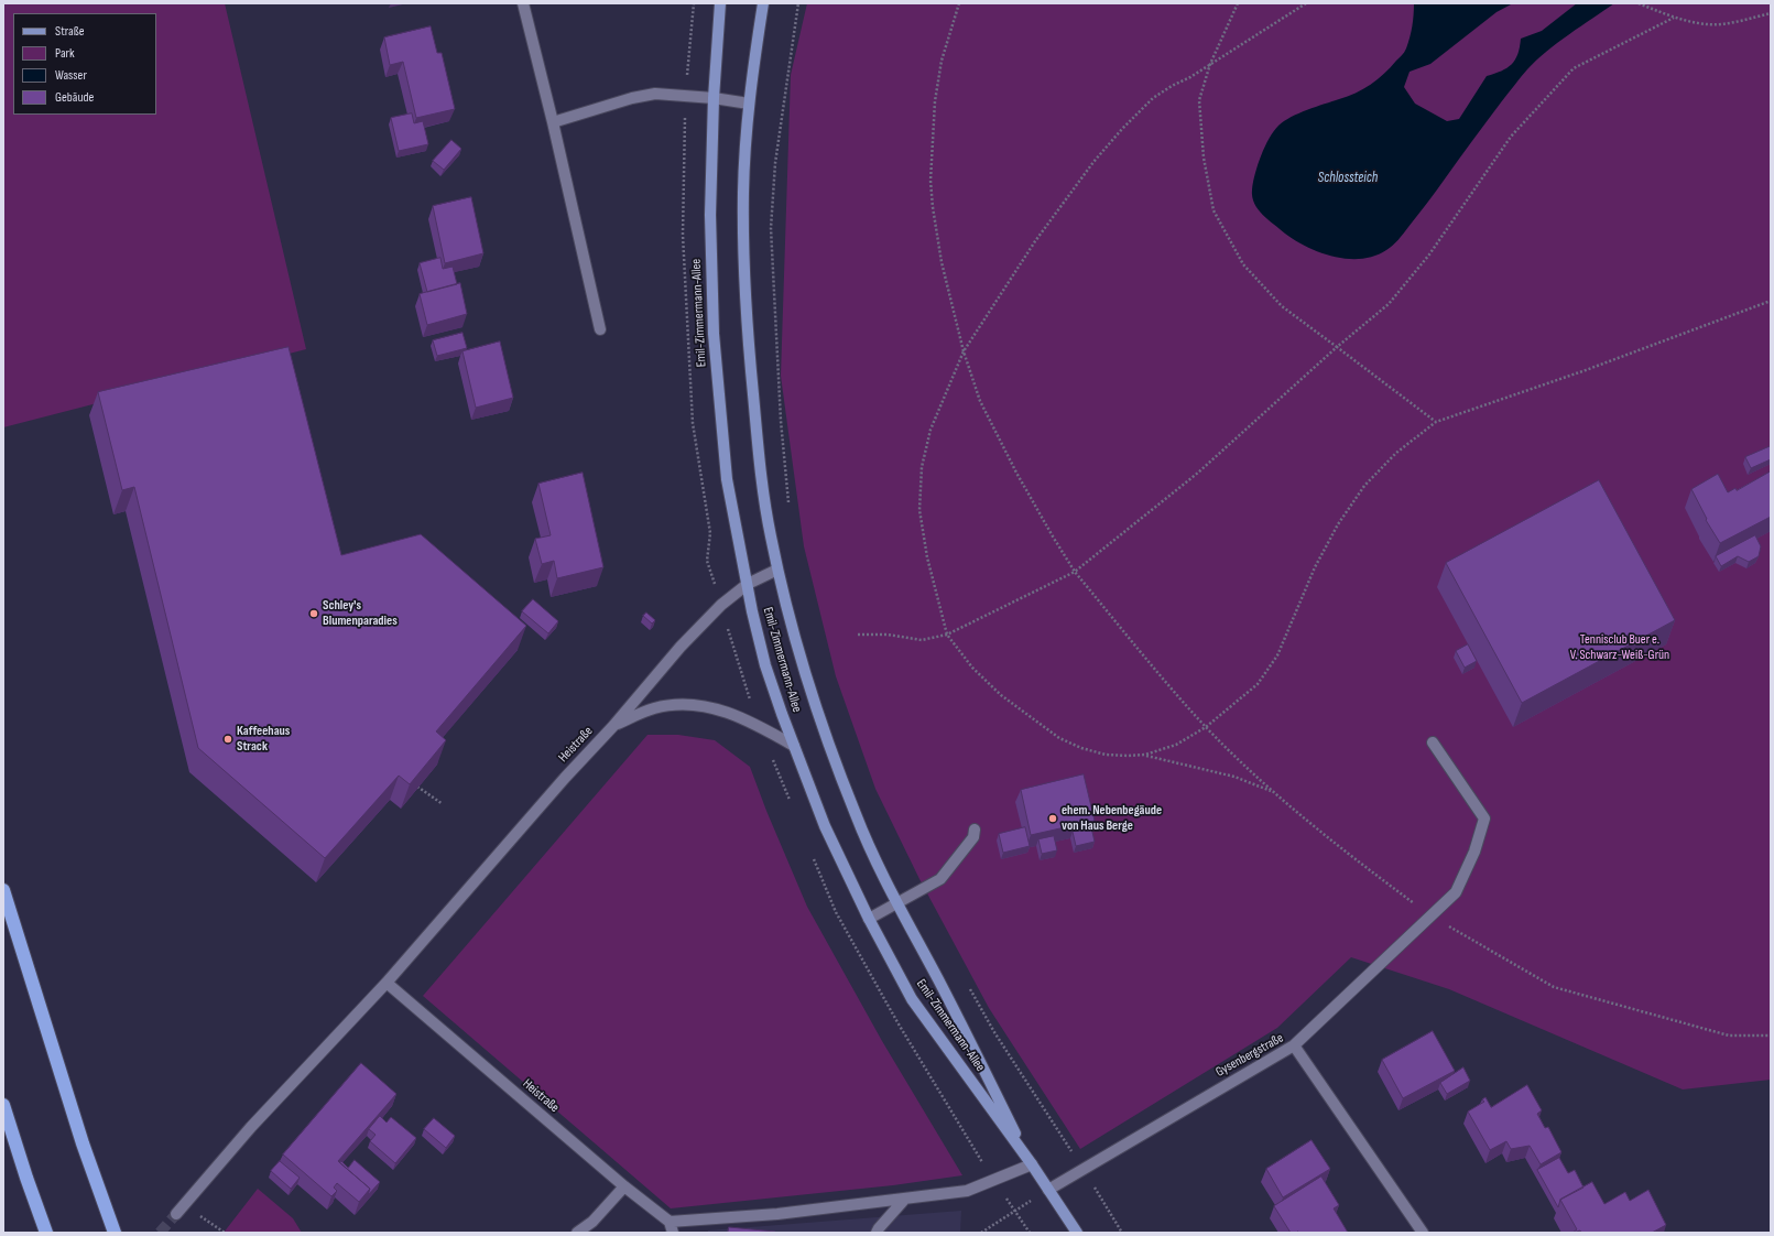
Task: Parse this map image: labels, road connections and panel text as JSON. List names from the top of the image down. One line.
{"streets":{"main road":["Emil-Zimmermann-Allee"],"street":["Heistraße","Gysenbergstraße"]},"crossings":[["Emil-Zimmermann-Allee","Heistraße"],["Emil-Zimmermann-Allee","Gysenbergstraße"]],"water":["Schlossteich"],"parks":["Tennisclub Buer e. V. Schwarz-Weiß-Grün"],"places":["Schley's Blumenparadies","Kaffeehaus Strack","ehem. Nebenbegäude von Haus Berge"],"legend":["Straße","Park","Wasser","Gebäude"]}
